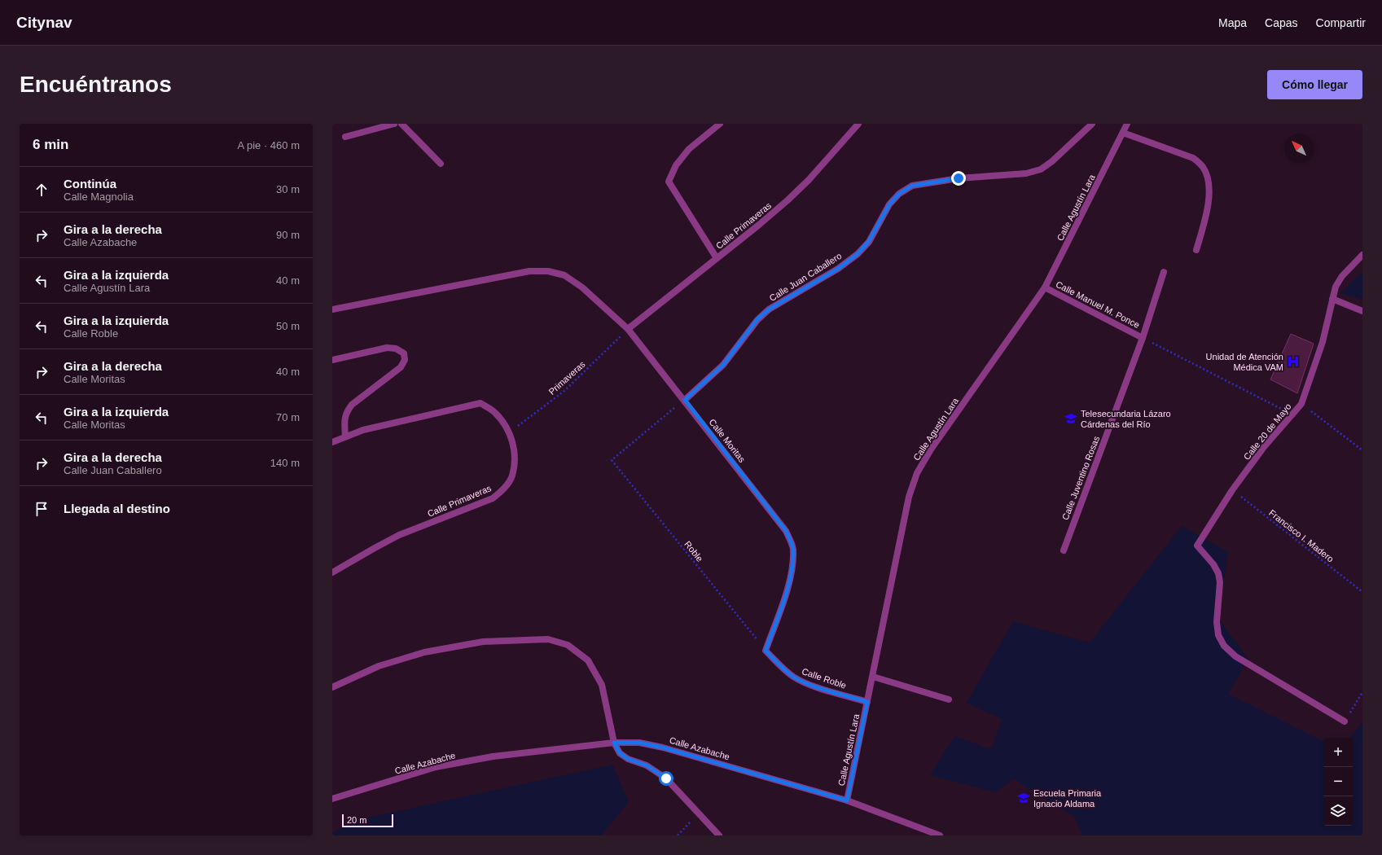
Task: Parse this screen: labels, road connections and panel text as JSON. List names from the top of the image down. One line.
{"streets":{"street":["Calle Agustín Lara","Calle Primaveras","Calle Juan Caballero","Calle Manuel M. Ponce","Calle 20 de Mayo","Calle Moritas","Calle Juventino Rosas","Calle Roble","Calle Azabache"],"path":["Primaveras","Francisco I. Madero","Roble"]},"crossings":[["Calle Agustín Lara","Calle Manuel M. Ponce"],["Calle Agustín Lara","Calle Roble"],["Calle Agustín Lara","Calle Azabache"],["Calle Primaveras","Primaveras"],["Calle Primaveras","Calle Moritas"],["Calle Juan Caballero","Calle Moritas"],["Calle Juan Caballero","Roble"],["Calle Manuel M. Ponce","Calle Juventino Rosas"],["Primaveras","Calle Moritas"],["Calle 20 de Mayo","Francisco I. Madero"],["Calle Moritas","Roble"],["Calle Moritas","Calle Roble"],["Roble","Calle Roble"]],"places":{"hospital":["Unidad de Atención Médica VAM"],"school or university":["Telesecundaria Lázaro Cárdenas del Río","Escuela Primaria Ignacio Aldama"]},"scale_bar":"20 m","north":"top left","page":{"header":"Citynav","nav":["Mapa","Capas","Compartir"],"buttons":"Cómo llegar","title":"Encuéntranos","heading":["6 min","A pie · 460 m"],"list":[["Continúa","Calle Magnolia","30 m"],["Gira a la derecha","Calle Azabache","90 m"],["Gira a la izquierda","Calle Agustín Lara","40 m"],["Gira a la izquierda","Calle Roble","50 m"],["Gira a la derecha","Calle Moritas","40 m"],["Gira a la izquierda","Calle Moritas","70 m"],["Gira a la derecha","Calle Juan Caballero","140 m"],"Llegada al destino"],"map_buttons":["+","−"],"scale":"20 m"}}
